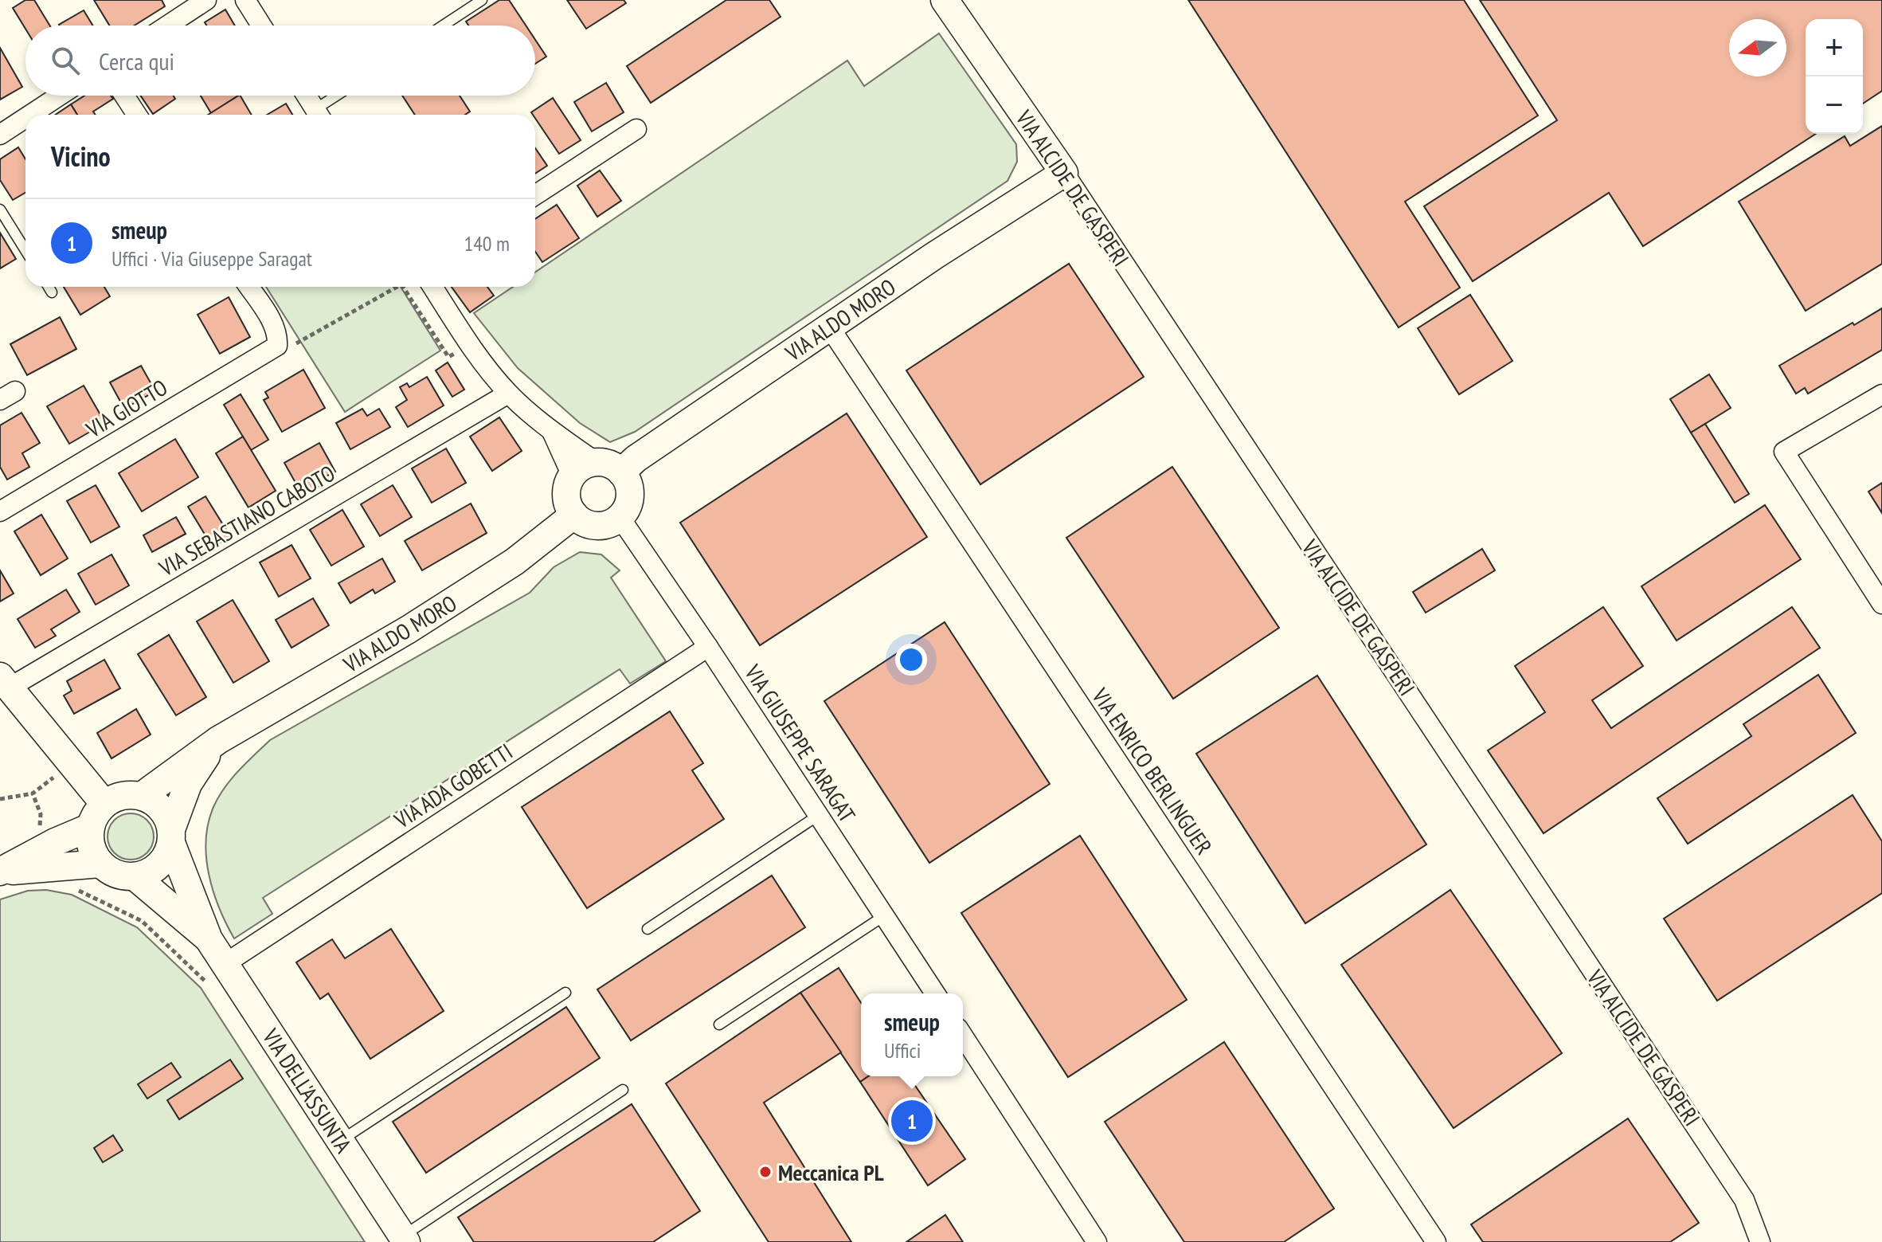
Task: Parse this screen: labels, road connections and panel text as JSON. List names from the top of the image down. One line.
{"streets":{"street":["VIA ALCIDE DE GASPERI","VIA ALDO MORO","VIA GIOTTO","VIA SEBASTIANO CABOTO","VIA GIUSEPPE SARAGAT","VIA ENRICO BERLINGUER","VIA ADA GOBETTI","VIA DELL'ASSUNTA"]},"crossings":[["VIA ALCIDE DE GASPERI","VIA ALDO MORO"],["VIA ALDO MORO","VIA GIUSEPPE SARAGAT"],["VIA ALDO MORO","VIA ENRICO BERLINGUER"],["VIA ALDO MORO","VIA DELL'ASSUNTA"],["VIA GIUSEPPE SARAGAT","VIA ADA GOBETTI"],["VIA ADA GOBETTI","VIA DELL'ASSUNTA"]],"places":["Meccanica PL"],"north":"left","page":{"map_buttons":["+","−"],"search":"Cerca qui","heading":"Vicino","list":[{"mark":"1","name":"smeup","note":"Uffici · Via Giuseppe Saragat","value":"140 m"}],"popup":["smeup","Uffici"],"pins":"1"}}
